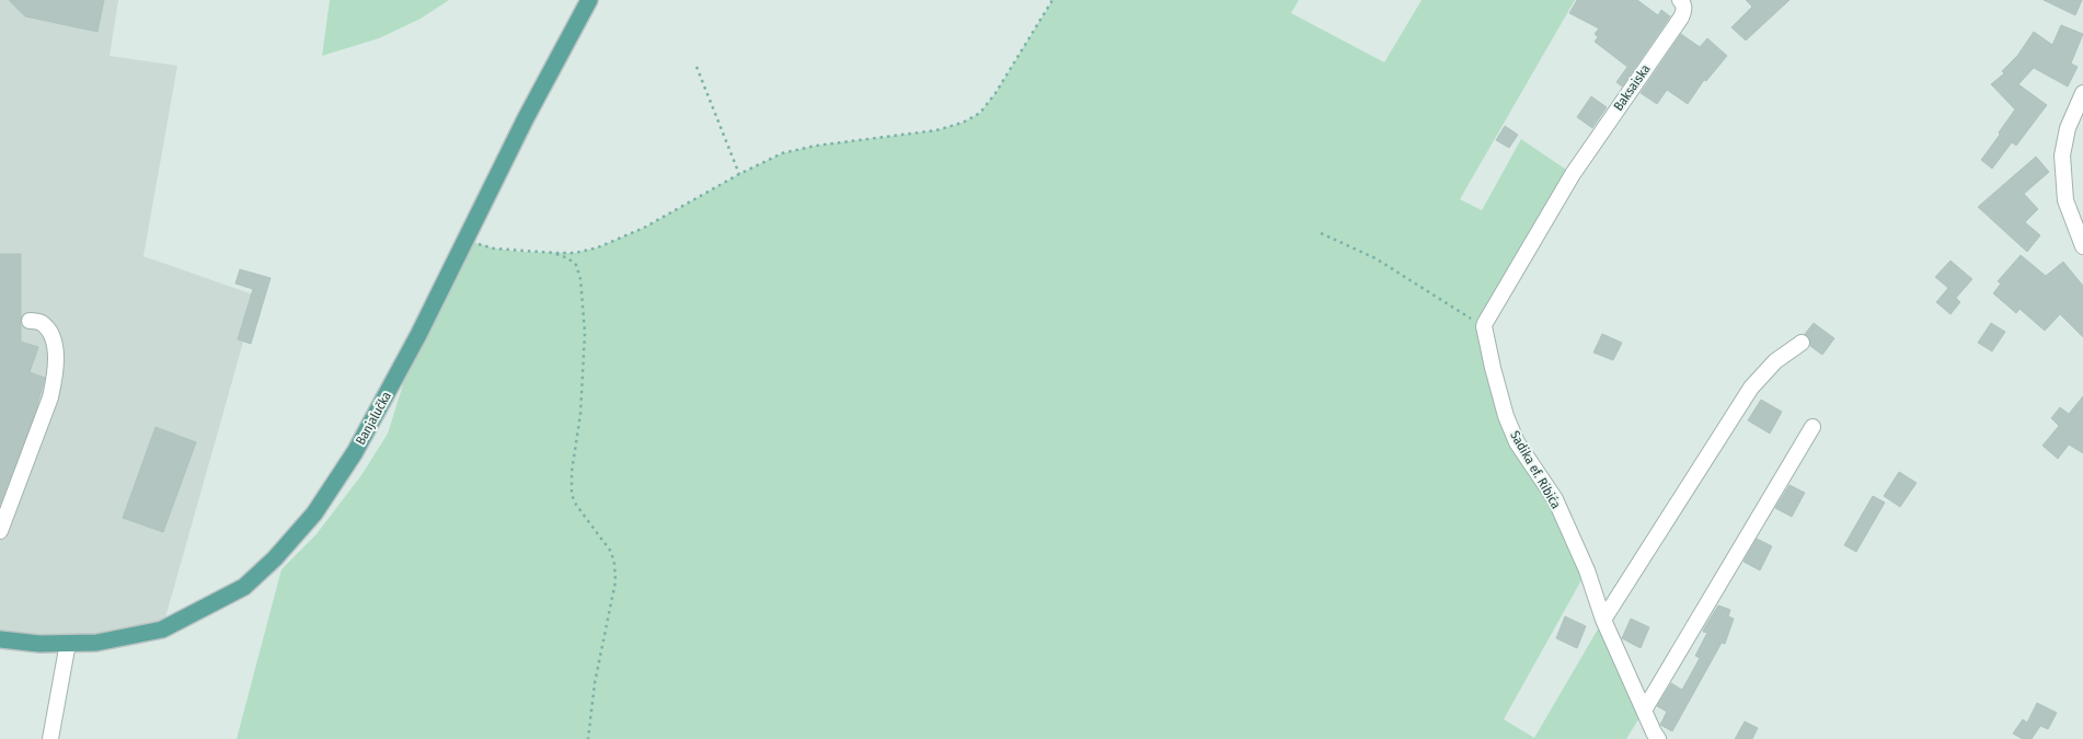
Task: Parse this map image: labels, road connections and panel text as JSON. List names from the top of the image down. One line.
{"streets":{"main road":["Banjalučka"],"street":["Baksaiska","Sadika ef. Ribića"]},"crossings":[["Baksaiska","Sadika ef. Ribića"]]}
